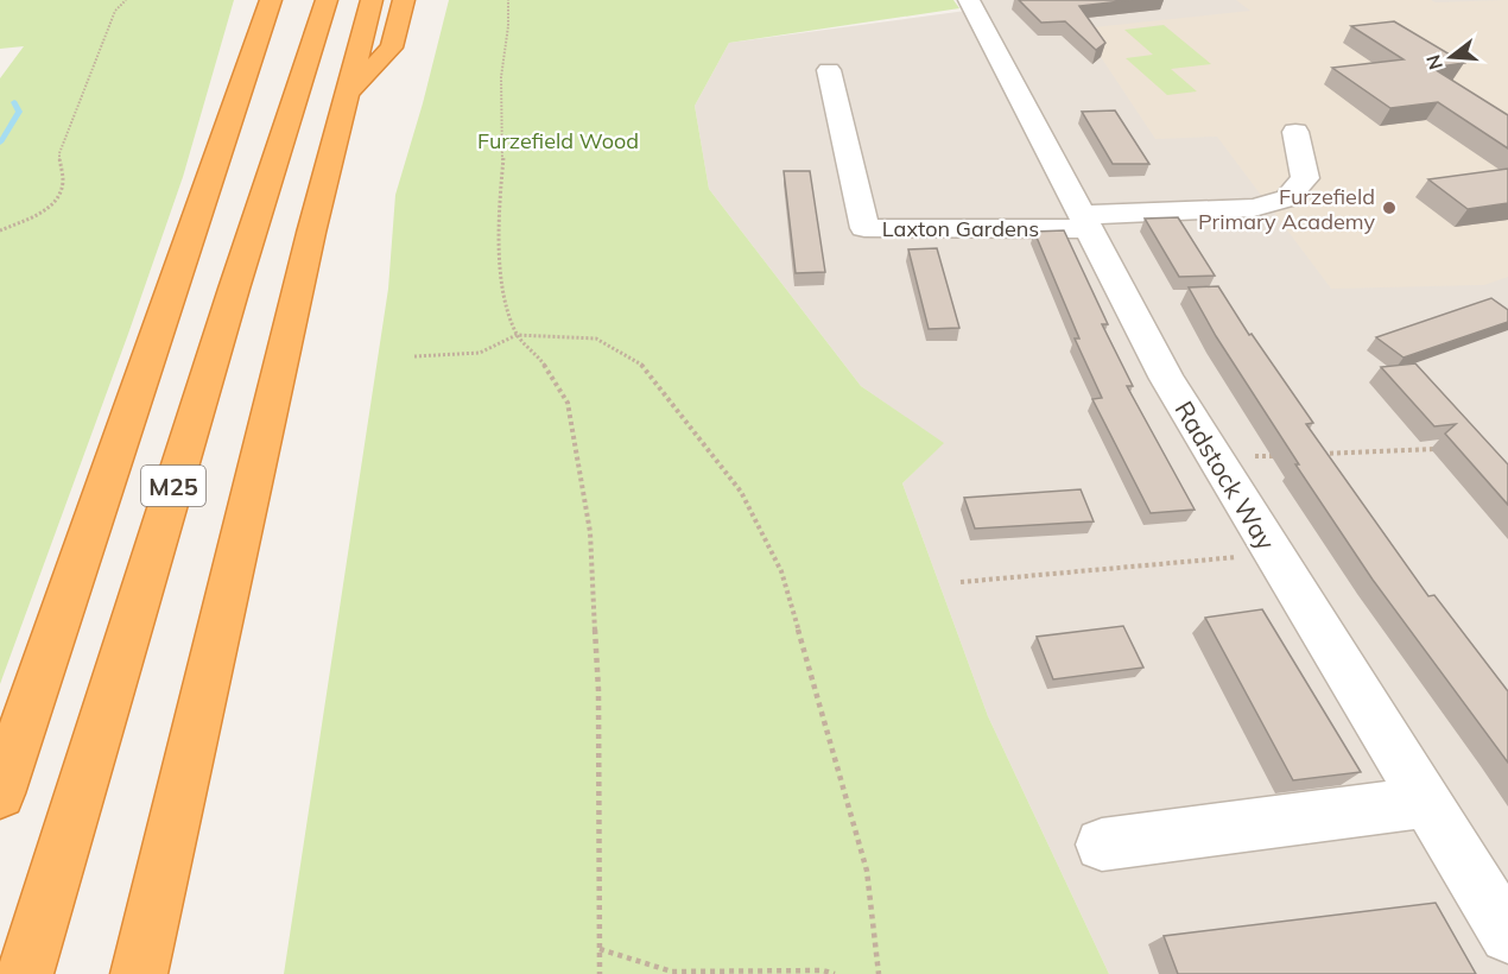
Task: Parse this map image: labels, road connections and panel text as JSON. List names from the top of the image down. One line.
{"streets":{"highway":["M25"],"street":["Laxton Gardens","Radstock Way"]},"crossings":[["Laxton Gardens","Radstock Way"]],"parks":["Furzefield Wood"],"places":["Furzefield Primary Academy"],"north":"left"}
